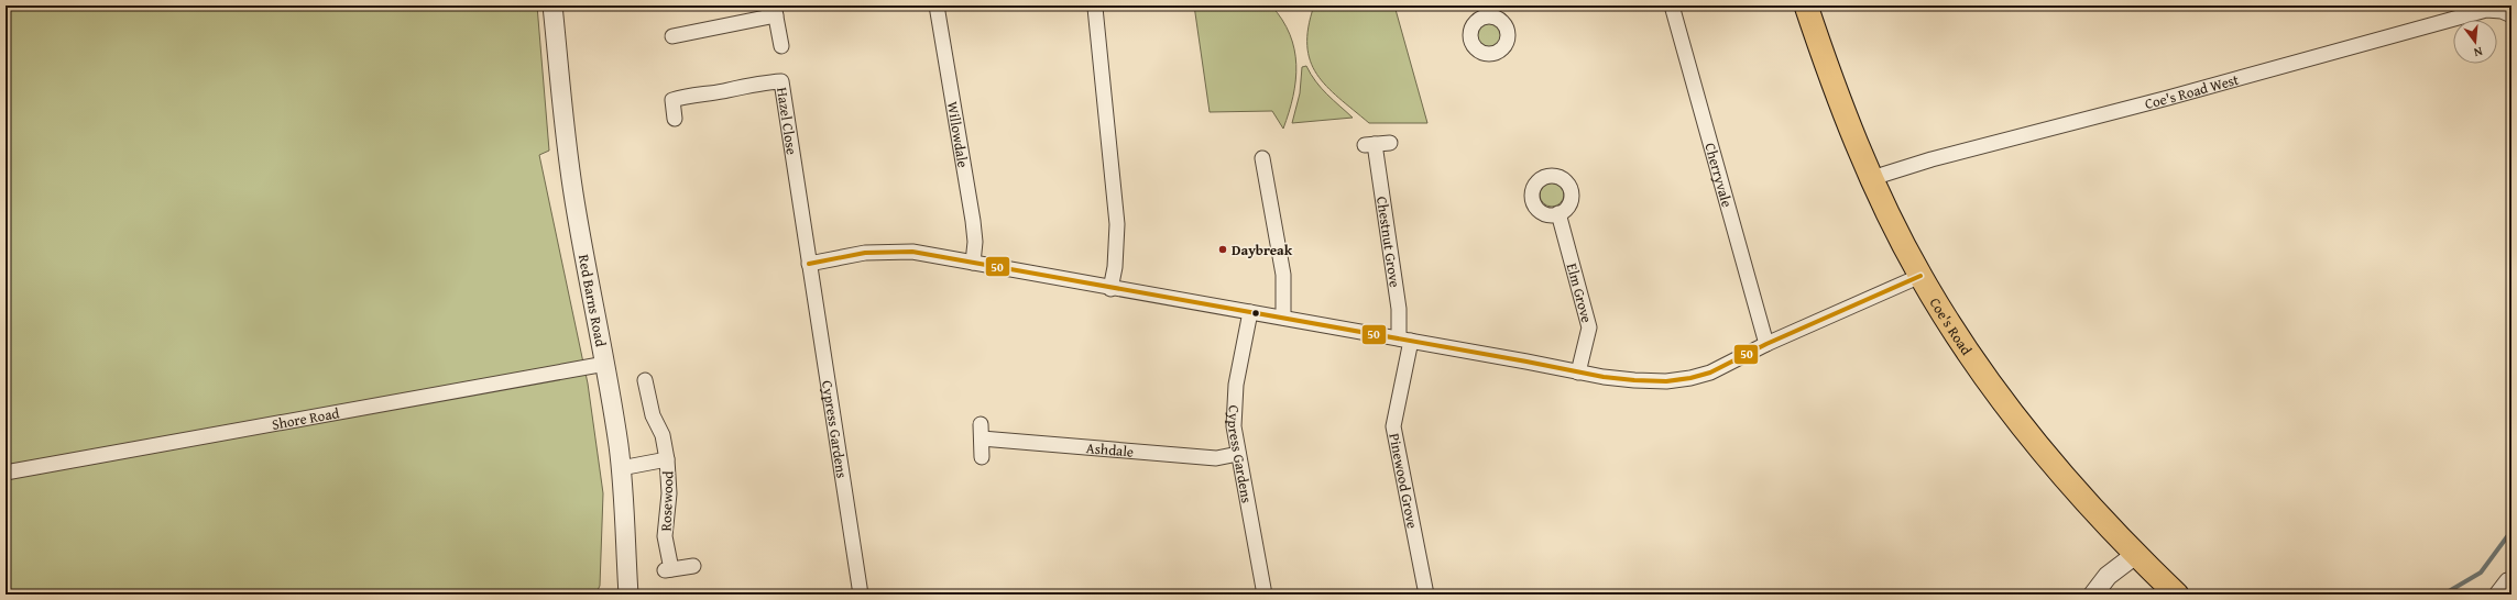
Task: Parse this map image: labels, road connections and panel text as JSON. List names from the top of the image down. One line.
{"streets":{"main road":["Coe's Road"],"street":["Coe's Road West","Hazel Close","Willowdale","Cherryvale","Chestnut Grove","Elm Grove","Red Barns Road","Shore Road","Cypress Gardens","Ashdale","Pinewood Grove","Rosewood"]},"crossings":[["Coe's Road West","Coe's Road"],["Hazel Close","Cypress Gardens"],["Chestnut Grove","Pinewood Grove"],["Red Barns Road","Shore Road"],["Red Barns Road","Rosewood"],["Cypress Gardens","Ashdale"]],"places":["Daybreak"],"lines":["transit line 50"],"north":"bottom"}
